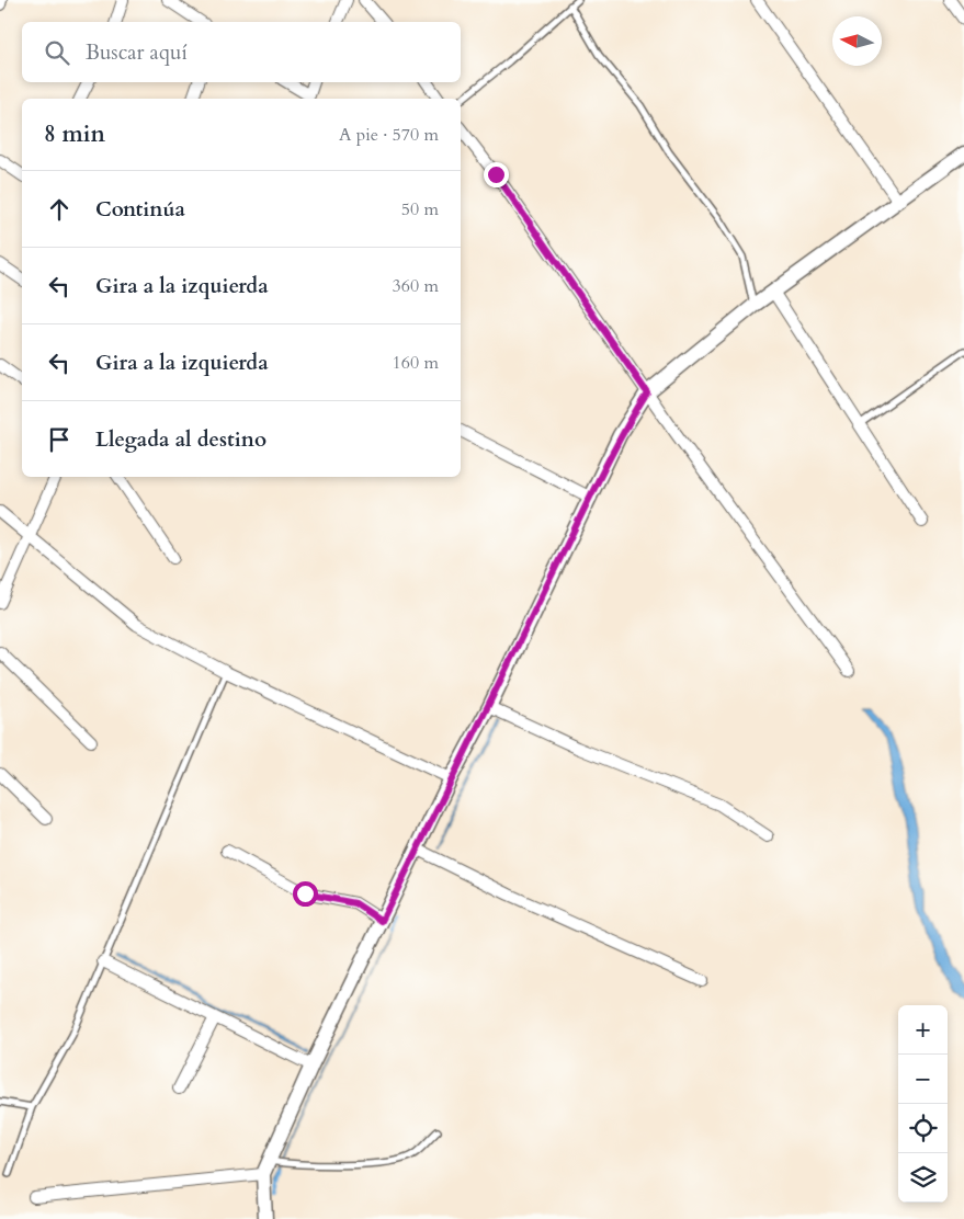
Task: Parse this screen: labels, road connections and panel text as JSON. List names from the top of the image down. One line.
{"north":"left","page":{"search":"Buscar aquí","heading":["8 min","A pie · 570 m"],"list":[["Continúa","50 m"],["Gira a la izquierda","360 m"],["Gira a la izquierda","160 m"],"Llegada al destino"],"map_buttons":["+","−"]}}
